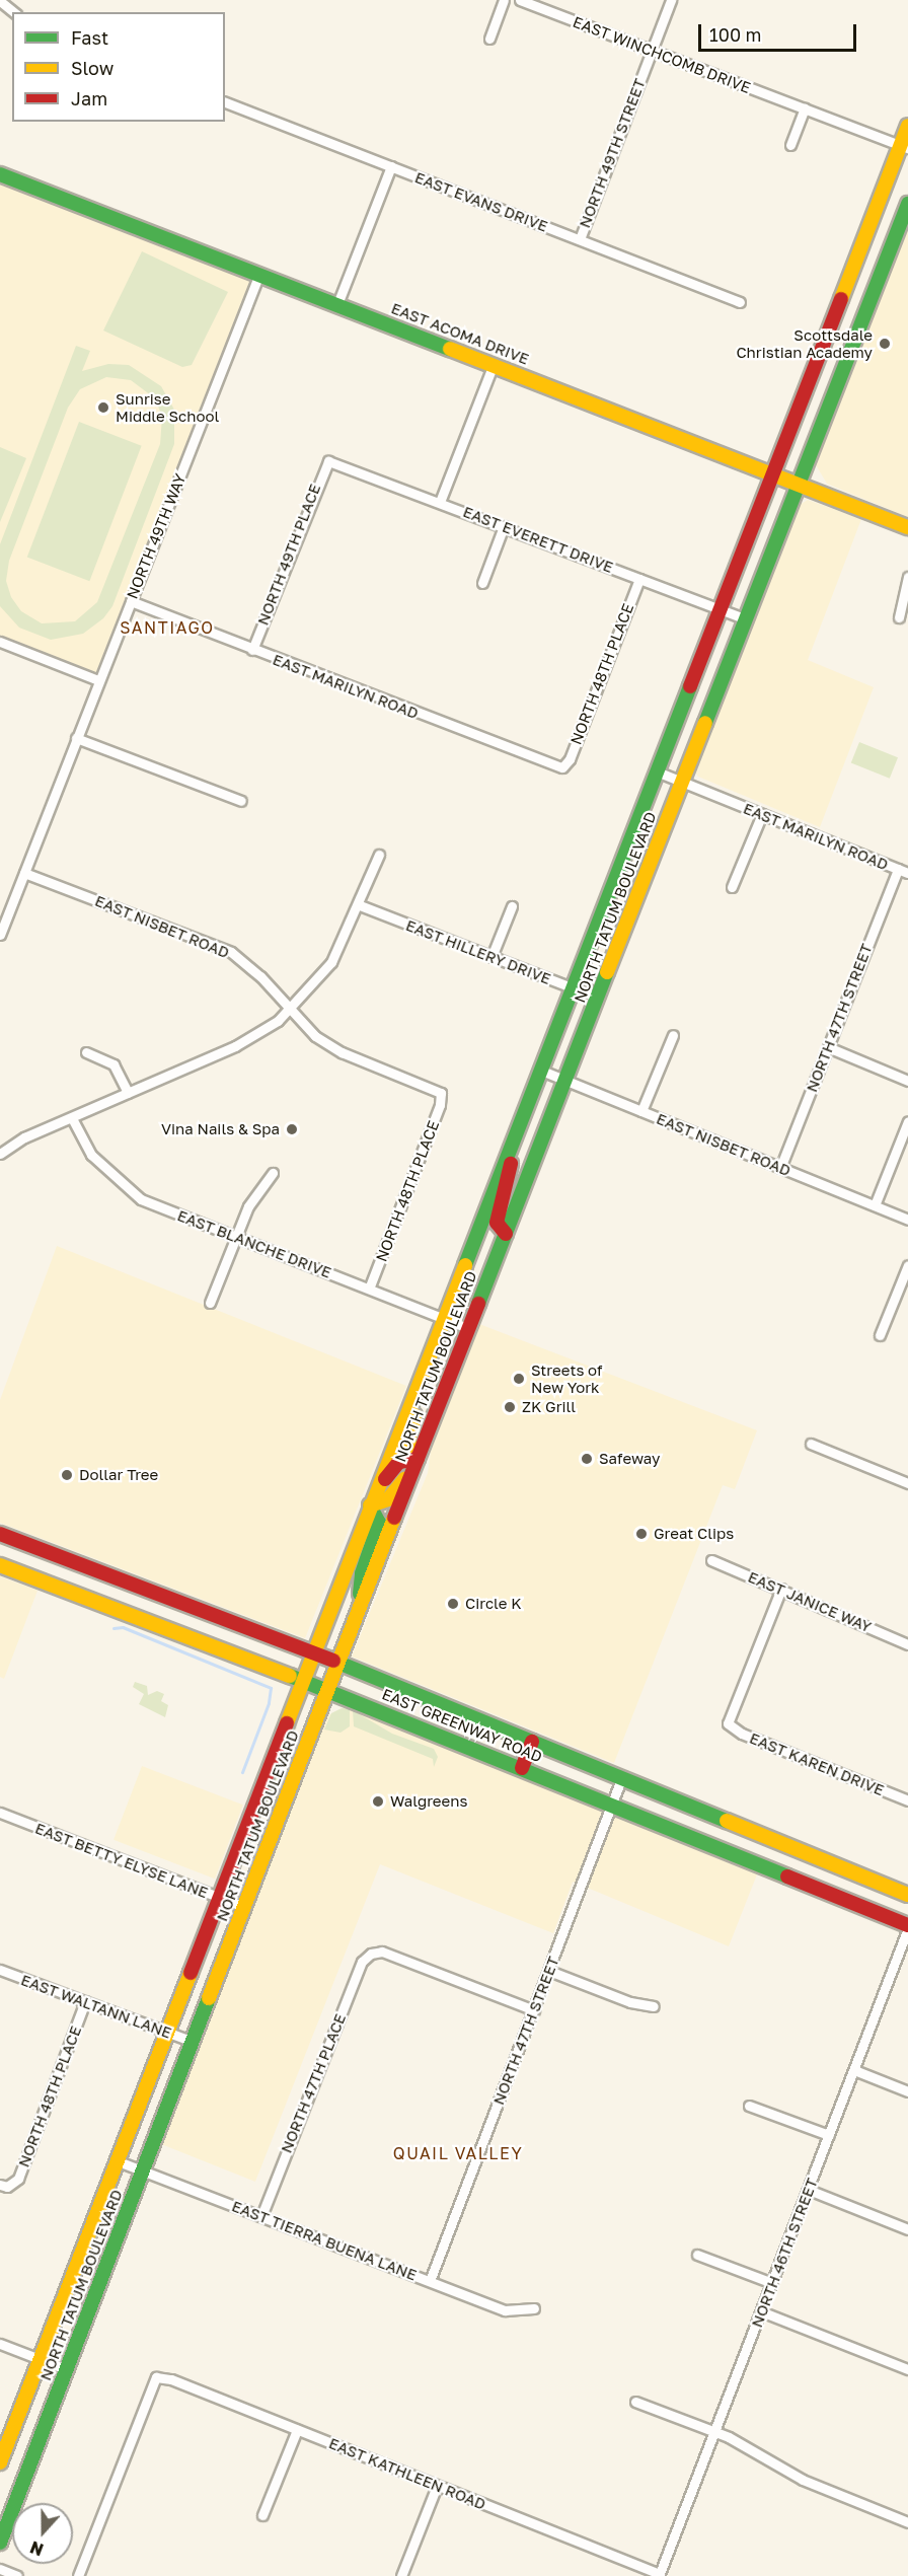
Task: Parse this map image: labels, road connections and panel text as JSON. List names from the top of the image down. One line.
{"streets":{"main road":["EAST ACOMA DRIVE","NORTH TATUM BOULEVARD","EAST GREENWAY ROAD"],"street":["EAST WINCHCOMB DRIVE","NORTH 49TH STREET","EAST EVANS DRIVE","NORTH 49TH WAY","EAST EVERETT DRIVE","NORTH 49TH PLACE","NORTH 48TH PLACE","EAST MARILYN ROAD","EAST NISBET ROAD","EAST HILLERY DRIVE","NORTH 47TH STREET","EAST BLANCHE DRIVE","EAST JANICE WAY","EAST KAREN DRIVE","EAST BETTY ELYSE LANE","EAST WALTANN LANE","NORTH 47TH PLACE","EAST TIERRA BUENA LANE","NORTH 46TH STREET","EAST KATHLEEN ROAD"]},"crossings":[["EAST WINCHCOMB DRIVE","NORTH 49TH STREET"],["EAST WINCHCOMB DRIVE","NORTH TATUM BOULEVARD"],["NORTH 49TH STREET","EAST EVANS DRIVE"],["EAST ACOMA DRIVE","NORTH 49TH WAY"],["EAST ACOMA DRIVE","NORTH TATUM BOULEVARD"],["NORTH 49TH WAY","EAST MARILYN ROAD"],["NORTH 49TH WAY","EAST NISBET ROAD"],["EAST EVERETT DRIVE","NORTH 49TH PLACE"],["EAST EVERETT DRIVE","NORTH 48TH PLACE"],["EAST EVERETT DRIVE","NORTH TATUM BOULEVARD"],["NORTH 49TH PLACE","EAST MARILYN ROAD"],["NORTH 48TH PLACE","EAST MARILYN ROAD"],["NORTH 48TH PLACE","EAST NISBET ROAD"],["NORTH 48TH PLACE","EAST BLANCHE DRIVE"],["NORTH 48TH PLACE","EAST WALTANN LANE"],["EAST MARILYN ROAD","NORTH TATUM BOULEVARD"],["EAST MARILYN ROAD","NORTH 47TH STREET"],["NORTH TATUM BOULEVARD","EAST NISBET ROAD"],["NORTH TATUM BOULEVARD","EAST HILLERY DRIVE"],["NORTH TATUM BOULEVARD","EAST BLANCHE DRIVE"],["NORTH TATUM BOULEVARD","EAST GREENWAY ROAD"],["NORTH TATUM BOULEVARD","EAST BETTY ELYSE LANE"],["NORTH TATUM BOULEVARD","EAST WALTANN LANE"],["NORTH TATUM BOULEVARD","EAST TIERRA BUENA LANE"],["EAST NISBET ROAD","NORTH 47TH STREET"],["NORTH 47TH STREET","EAST GREENWAY ROAD"],["NORTH 47TH STREET","NORTH 47TH PLACE"],["NORTH 47TH STREET","EAST TIERRA BUENA LANE"],["EAST JANICE WAY","EAST KAREN DRIVE"],["EAST GREENWAY ROAD","NORTH 46TH STREET"],["NORTH 47TH PLACE","EAST TIERRA BUENA LANE"],["NORTH 46TH STREET","EAST KATHLEEN ROAD"]],"districts":["SANTIAGO","QUAIL VALLEY"],"places":["Scottsdale Christian Academy","Sunrise Middle School","Vina Nails & Spa","Streets of New York","ZK Grill","Safeway","Dollar Tree","Great Clips","Circle K","Walgreens"],"legend":["Fast","Slow","Jam"],"scale_bar":"100 m","north":"bottom"}
